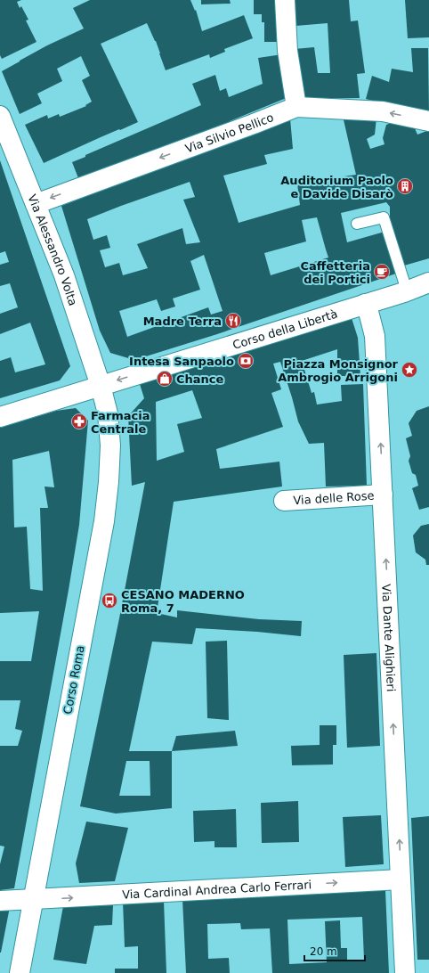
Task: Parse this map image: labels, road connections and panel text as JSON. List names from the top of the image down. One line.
{"streets":{"street":["Via Silvio Pellico","Via Alessandro Volta","Corso della Libertà","Via delle Rose","Via Dante Alighieri","Corso Roma","Via Cardinal Andrea Carlo Ferrari"]},"crossings":[["Via Silvio Pellico","Via Alessandro Volta"],["Via Alessandro Volta","Corso della Libertà"],["Via Alessandro Volta","Corso Roma"],["Corso della Libertà","Via Dante Alighieri"],["Corso della Libertà","Corso Roma"],["Via delle Rose","Via Dante Alighieri"],["Via Dante Alighieri","Via Cardinal Andrea Carlo Ferrari"],["Corso Roma","Via Cardinal Andrea Carlo Ferrari"]],"one_way":["Via Silvio Pellico","Corso della Libertà","Via Dante Alighieri","Via Cardinal Andrea Carlo Ferrari"],"places":{"building":["Auditorium Paolo e Davide Disarò"],"cafe":["Caffetteria dei Portici"],"restaurant":["Madre Terra"],"bank":["Intesa Sanpaolo"],"place":["Piazza Monsignor Ambrogio Arrigoni"],"shop":["Chance"],"pharmacy":["Farmacia Centrale"],"bus stop":["CESANO MADERNO Roma, 7"]},"scale_bar":"20 m"}
